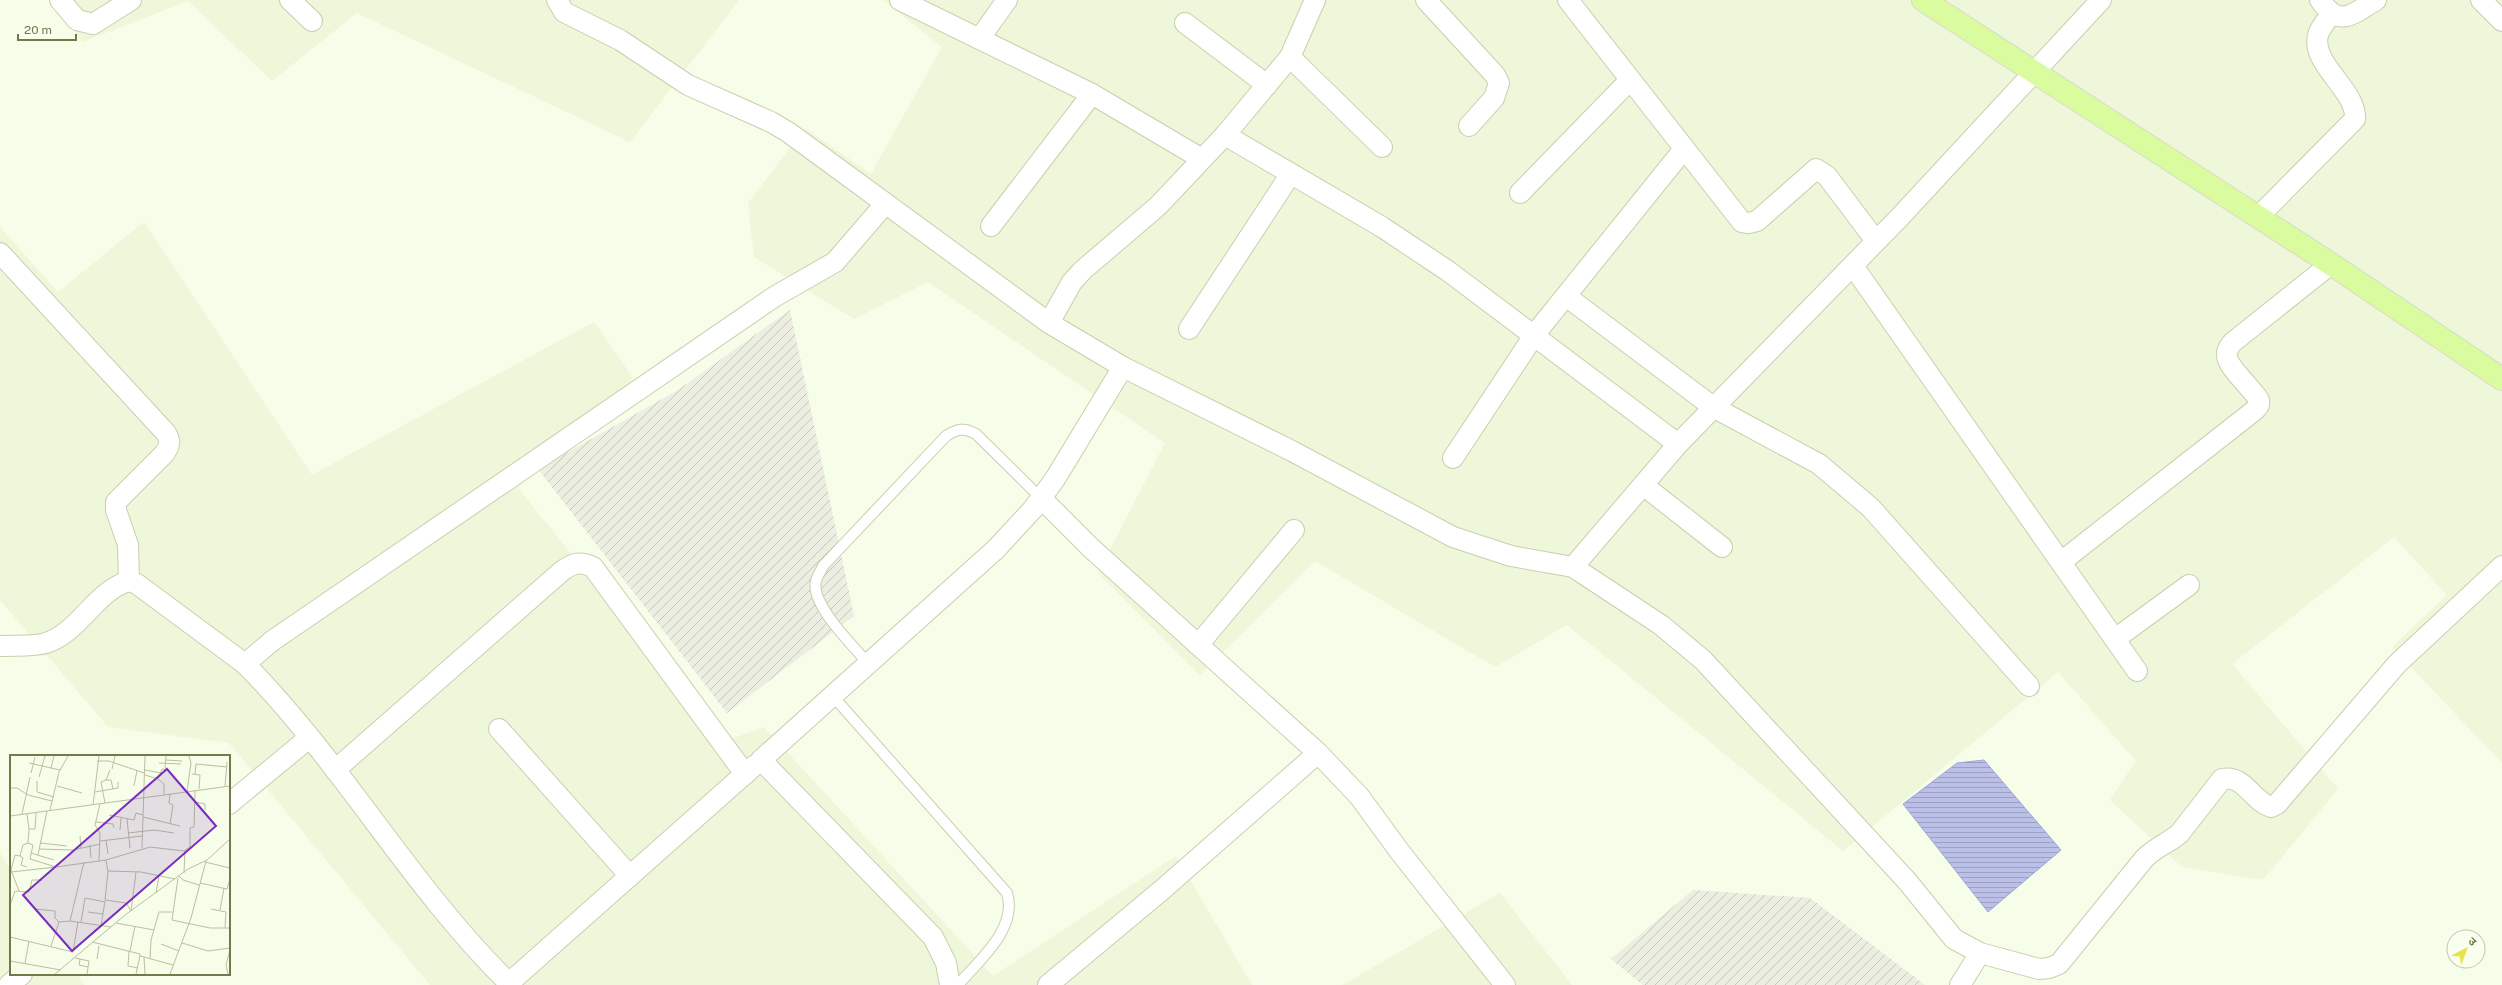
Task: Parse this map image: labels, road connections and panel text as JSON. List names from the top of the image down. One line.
{"scale_bar":"20 m","north":"top right"}
